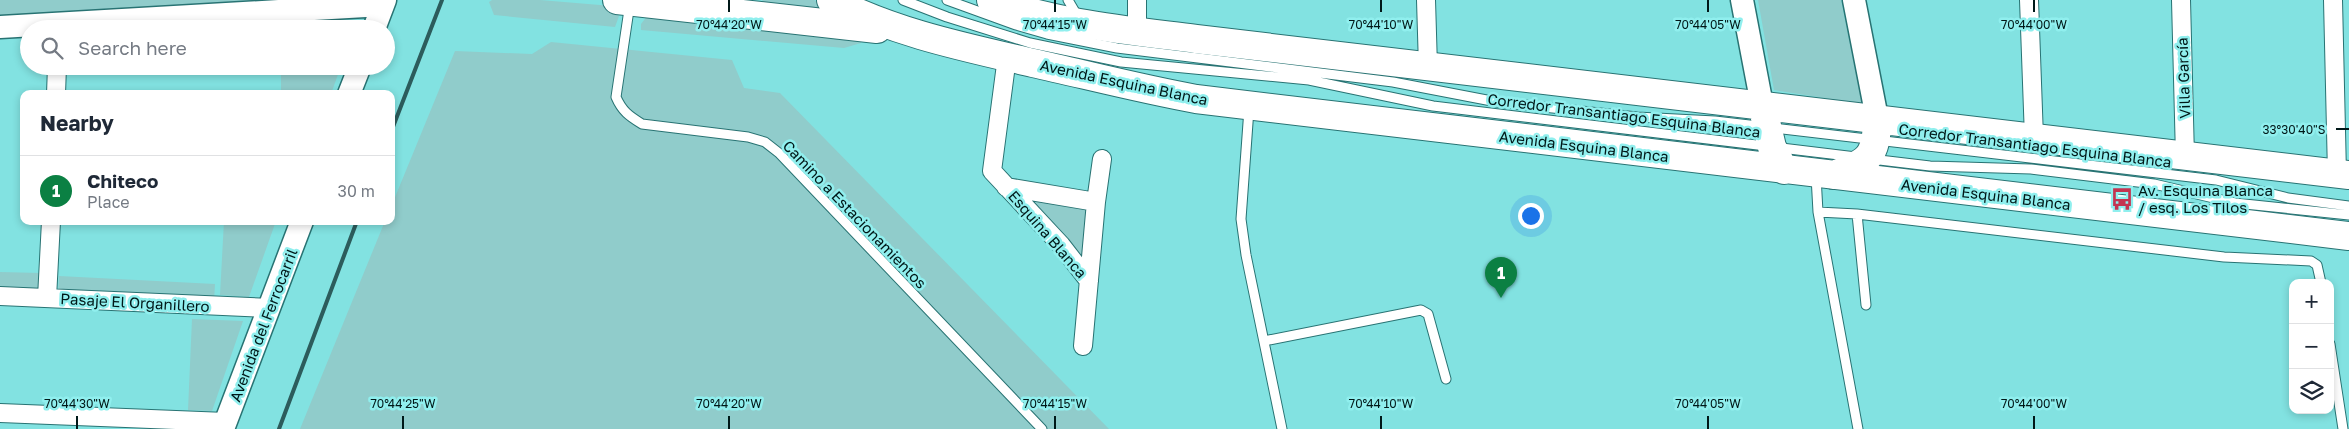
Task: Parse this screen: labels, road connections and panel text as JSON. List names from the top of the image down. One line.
{"streets":{"main road":["Avenida Esquina Blanca"],"street":["Villa García","Esquina Blanca","Pasaje El Organillero","Avenida del Ferrocarril"],"lane":["Corredor Transantiago Esquina Blanca","Camino a Estacionamientos"]},"crossings":[["Villa García","Avenida Esquina Blanca"],["Avenida Esquina Blanca","Corredor Transantiago Esquina Blanca"],["Avenida Esquina Blanca","Esquina Blanca"],["Pasaje El Organillero","Avenida del Ferrocarril"]],"places":{"bus stop":["Av. Esquina Blanca / esq. Los Tilos"]},"page":{"search":"Search here","heading":"Nearby","list":[{"mark":"1","name":"Chiteco","note":"Place","value":"30 m"}],"pins":"1","map_buttons":["+","−"]},"coordinates":["70°44'20\"W","70°44'15\"W","70°44'10\"W","70°44'05\"W","70°44'00\"W","33°30'40\"S","70°44'30\"W","70°44'25\"W"]}
